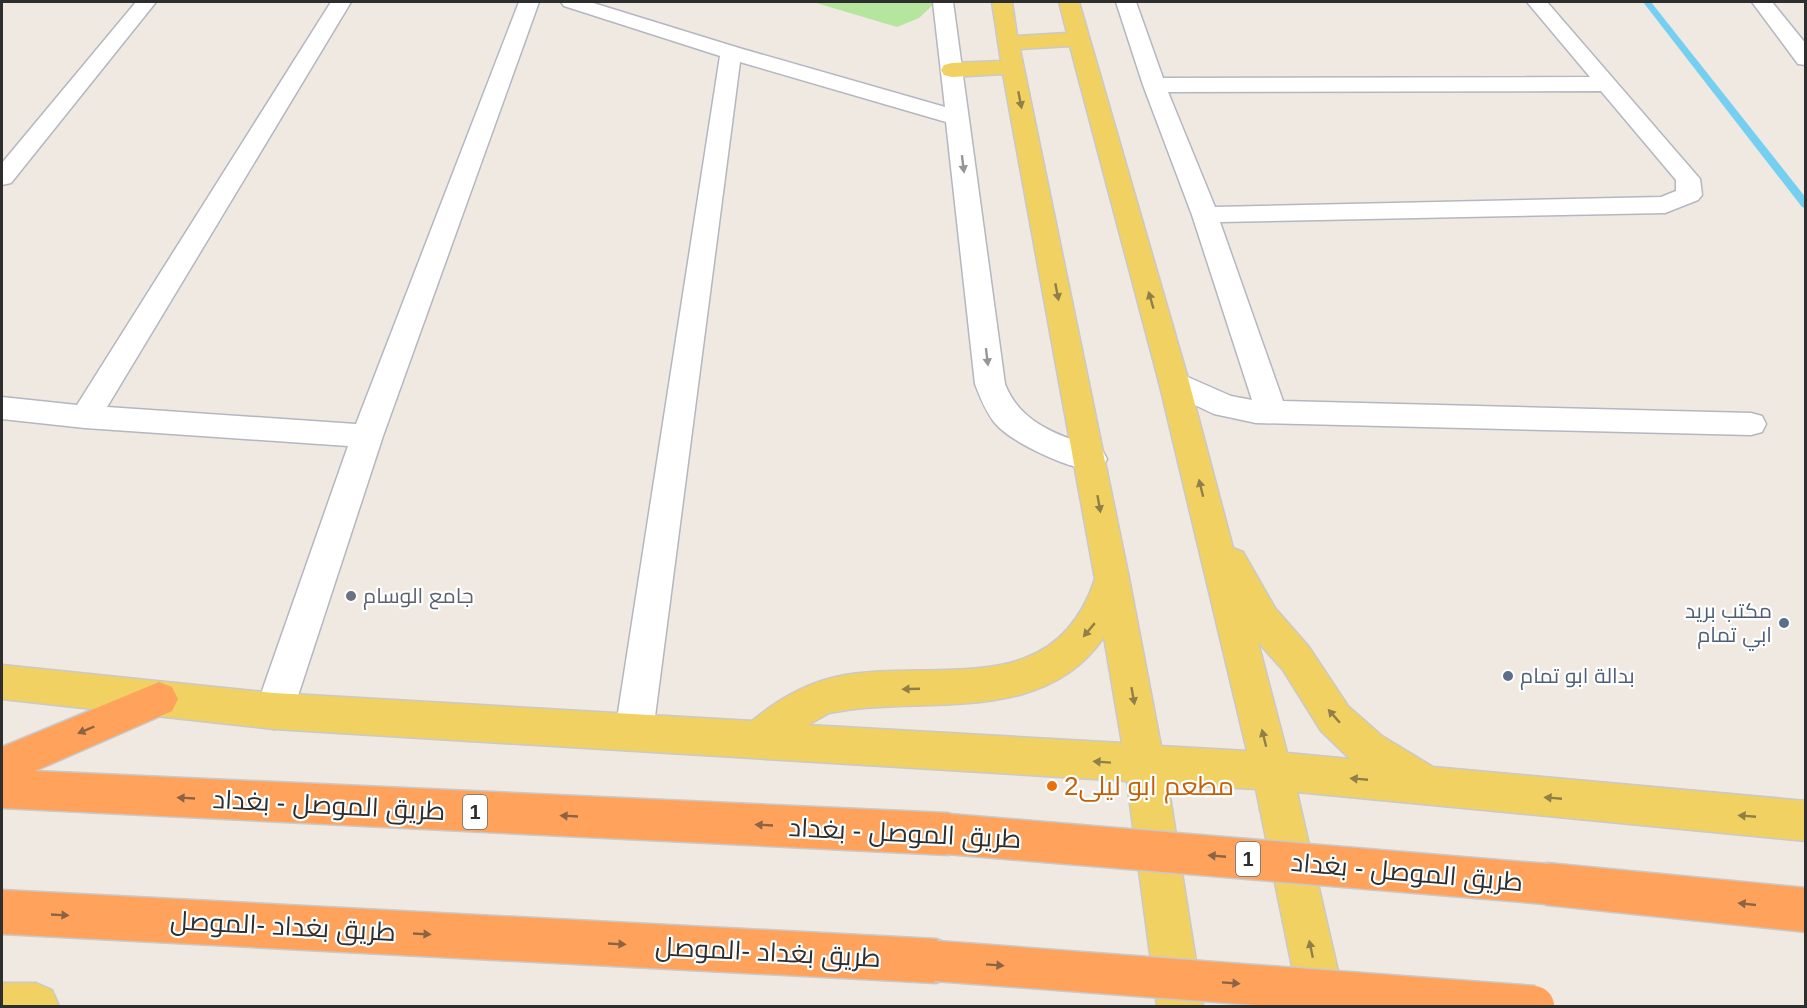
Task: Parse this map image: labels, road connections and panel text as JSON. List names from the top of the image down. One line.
{"streets":{"highway":["طريق الموصل - بغداد","1","طريق بغداد -الموصل"]},"one_way":["طريق الموصل - بغداد","طريق بغداد -الموصل"],"places":["جامع الوسام","مكتب بريد ابي تمام","بدالة ابو تمام","مطعم ابو ليلى2"]}
